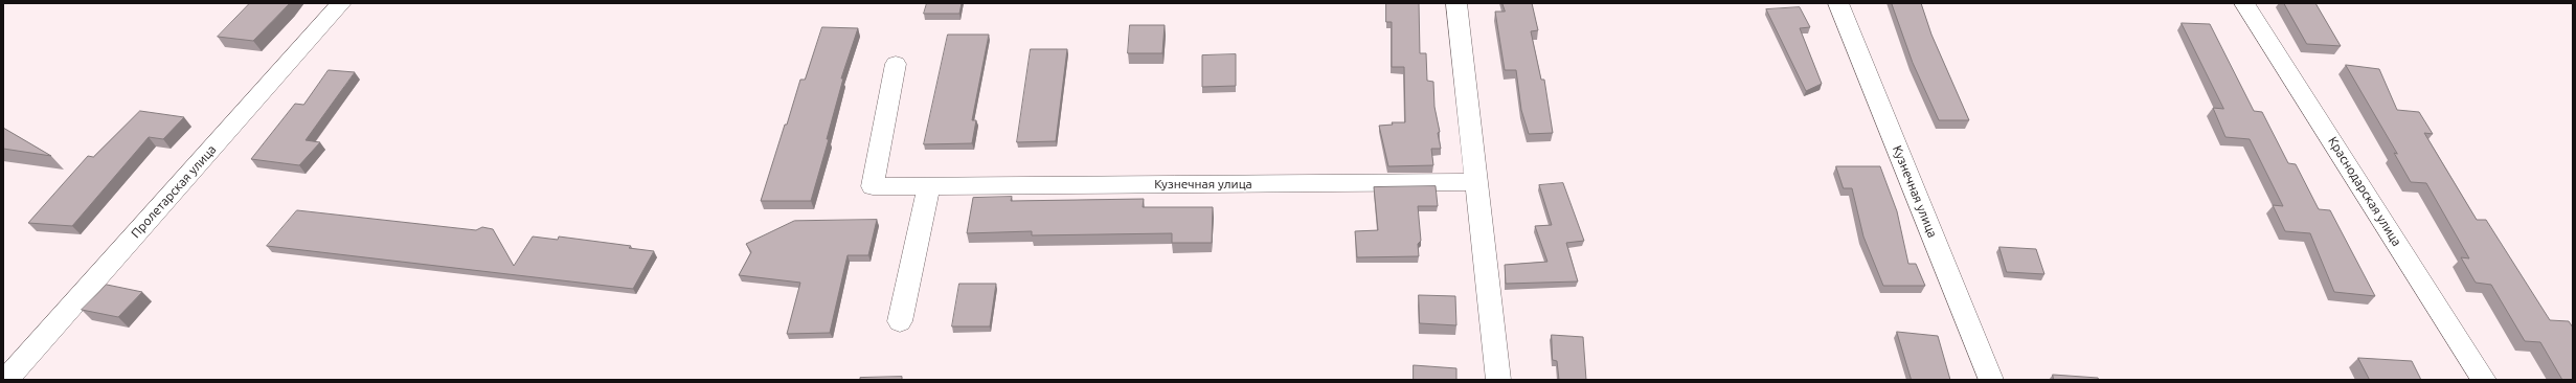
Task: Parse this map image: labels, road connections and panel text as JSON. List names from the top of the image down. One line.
{"streets":{"street":["Кузнечная улица","Пролетарская улица","Краснодарская улица"]}}
